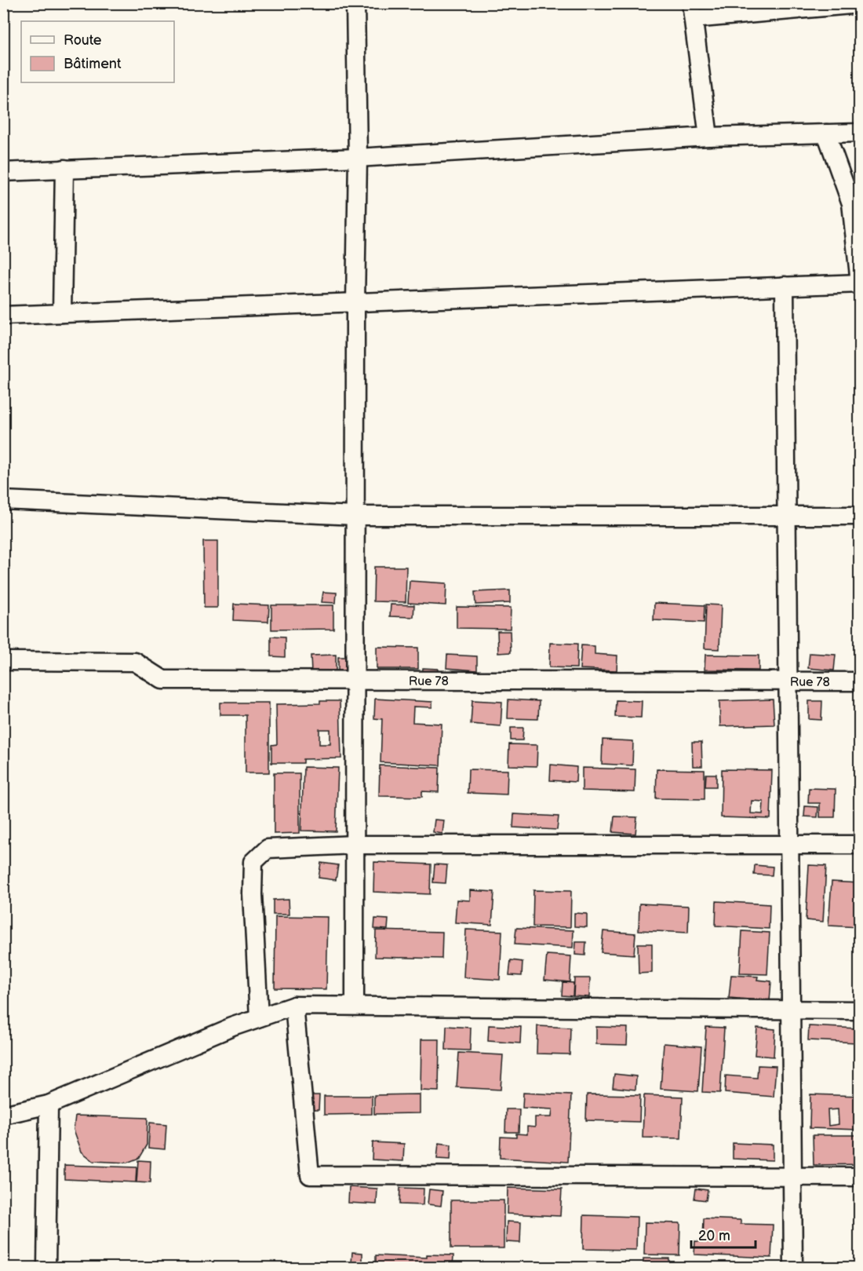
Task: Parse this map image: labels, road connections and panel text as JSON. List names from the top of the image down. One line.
{"streets":{"street":["Rue 78"]},"legend":["Route","Bâtiment"],"scale_bar":"20 m"}
